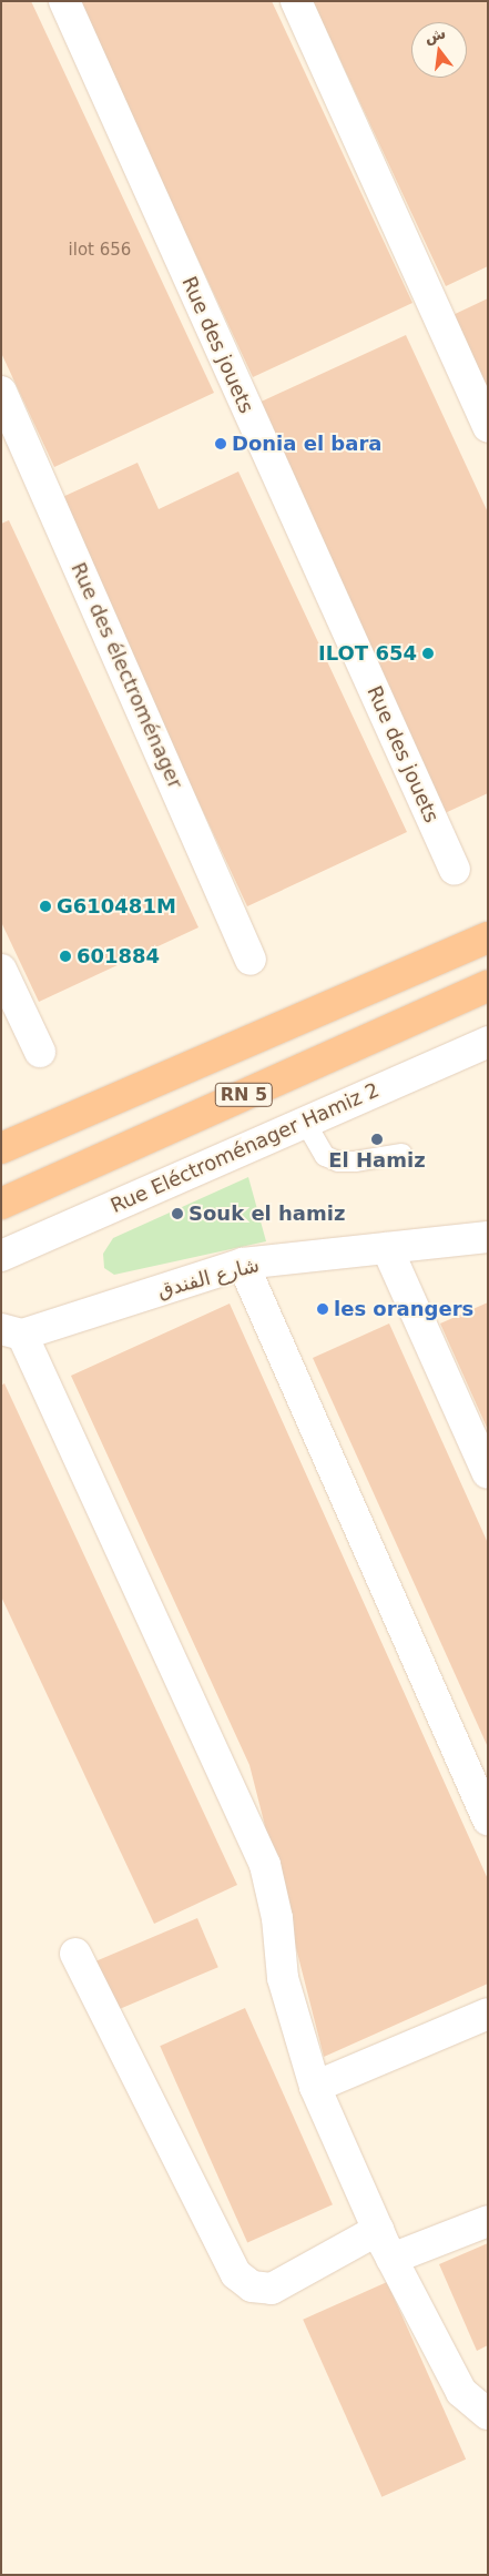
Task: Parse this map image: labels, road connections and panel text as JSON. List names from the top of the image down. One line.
{"streets":{"highway":["RN 5"],"street":["Rue des jouets","Rue des électroménager","Rue Eléctroménager Hamiz 2","شارع الفندق"]},"places":["Donia el bara","ILOT 654","G610481M","601884","El Hamiz","Souk el hamiz","les orangers"],"house_numbers":["ilot 656"],"north":"top"}
